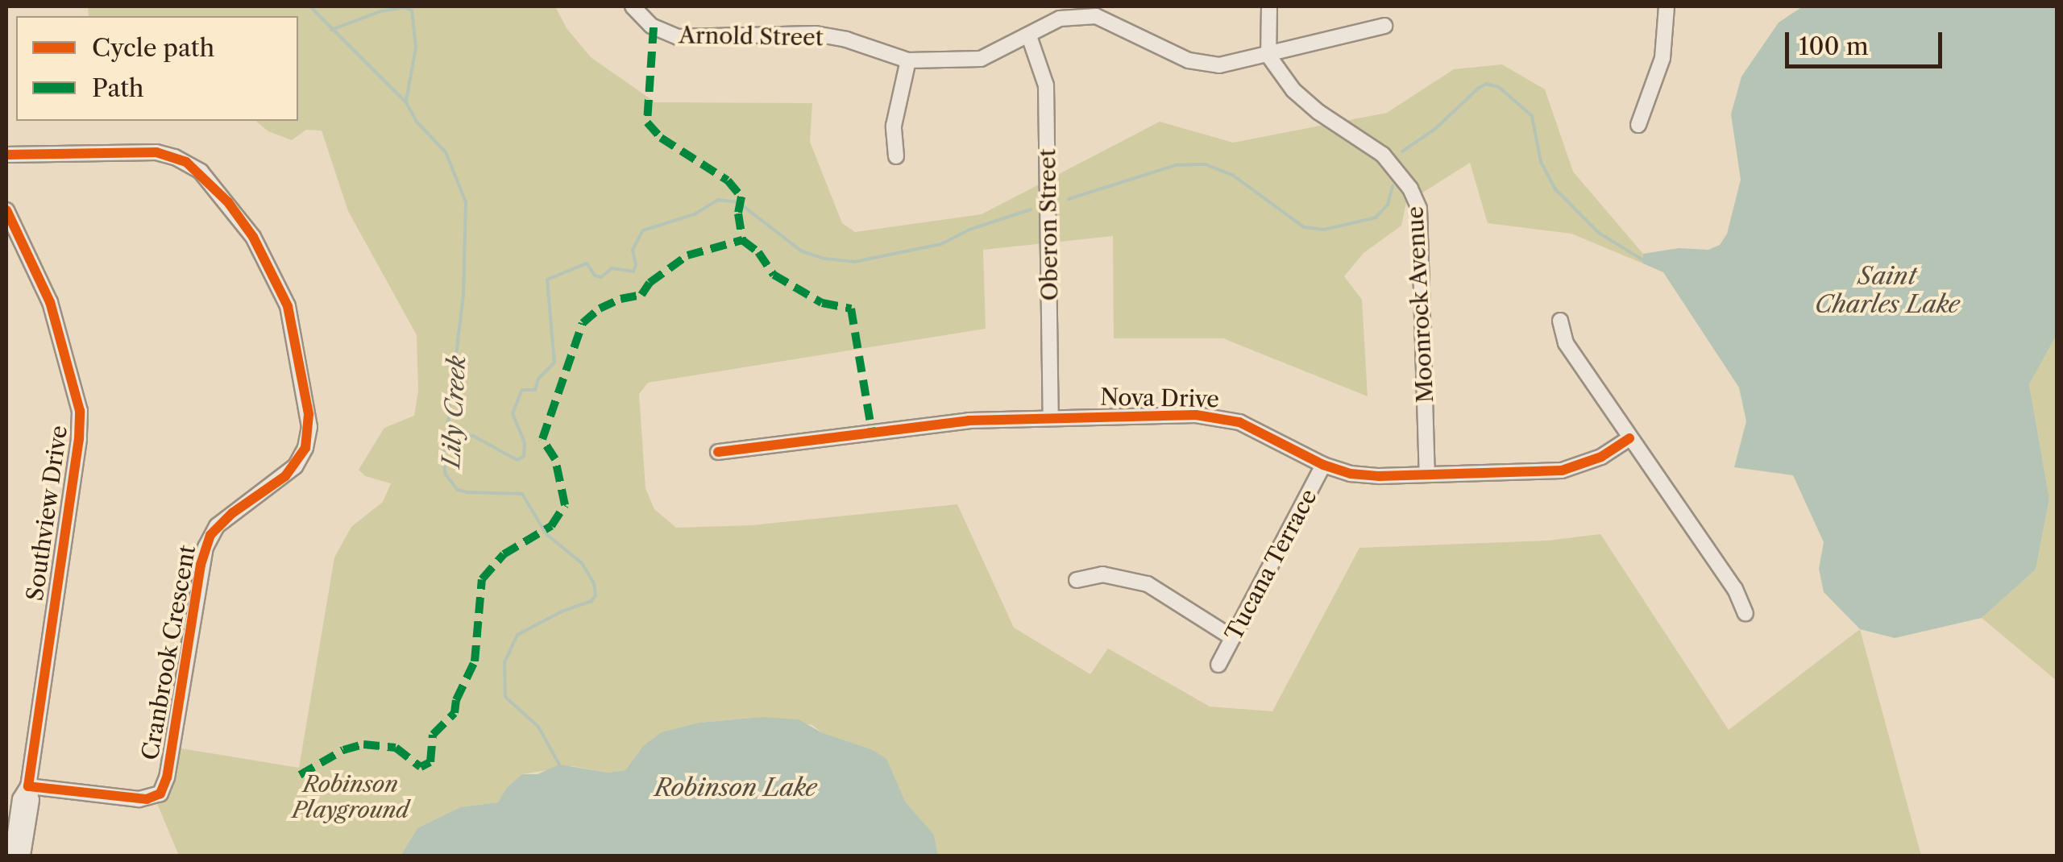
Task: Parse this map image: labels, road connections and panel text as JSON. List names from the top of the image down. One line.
{"streets":{"street":["Arnold Street","Oberon Street","Moonrock Avenue","Nova Drive","Southview Drive","Tucana Terrace","Cranbrook Crescent"]},"crossings":[["Arnold Street","Oberon Street"],["Arnold Street","Moonrock Avenue"],["Oberon Street","Nova Drive"],["Moonrock Avenue","Nova Drive"],["Nova Drive","Tucana Terrace"],["Southview Drive","Cranbrook Crescent"]],"water":["Saint Charles Lake","Lily Creek","Robinson Lake"],"parks":["Robinson Playground"],"legend":["Cycle path","Path"],"scale_bar":"100 m"}
